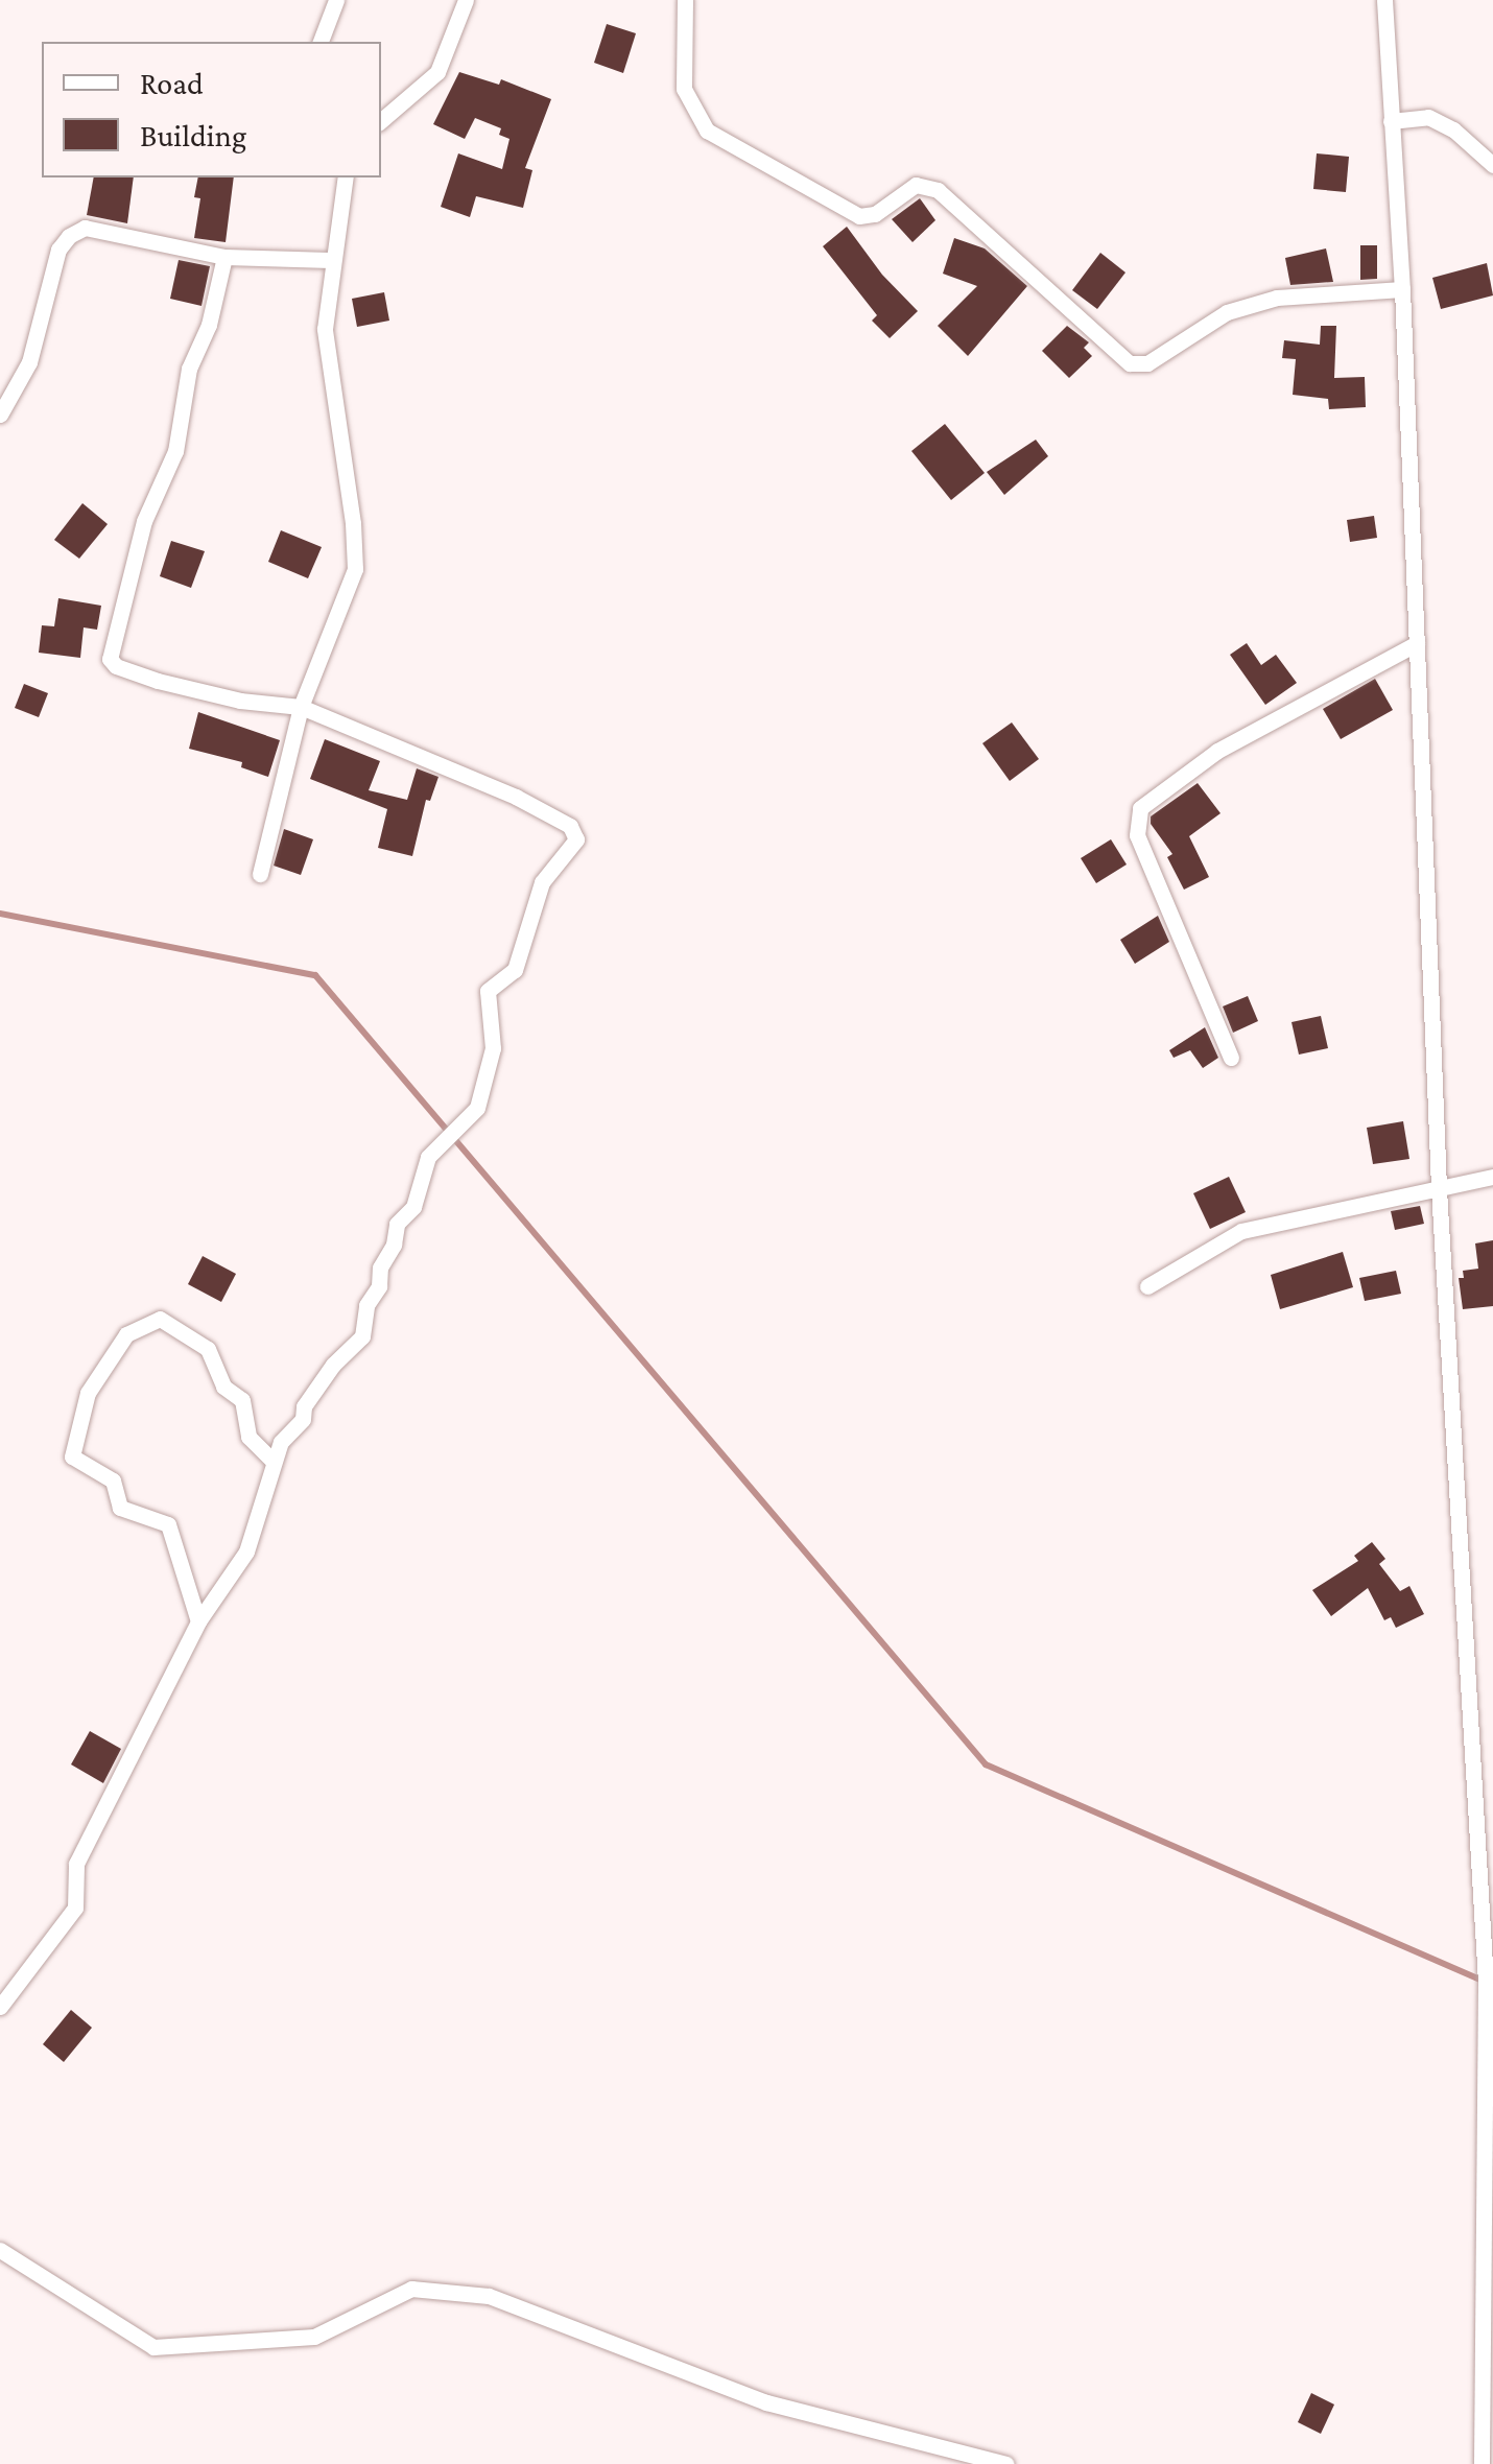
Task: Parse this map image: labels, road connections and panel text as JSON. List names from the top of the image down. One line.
{"legend":["Road","Building"]}
